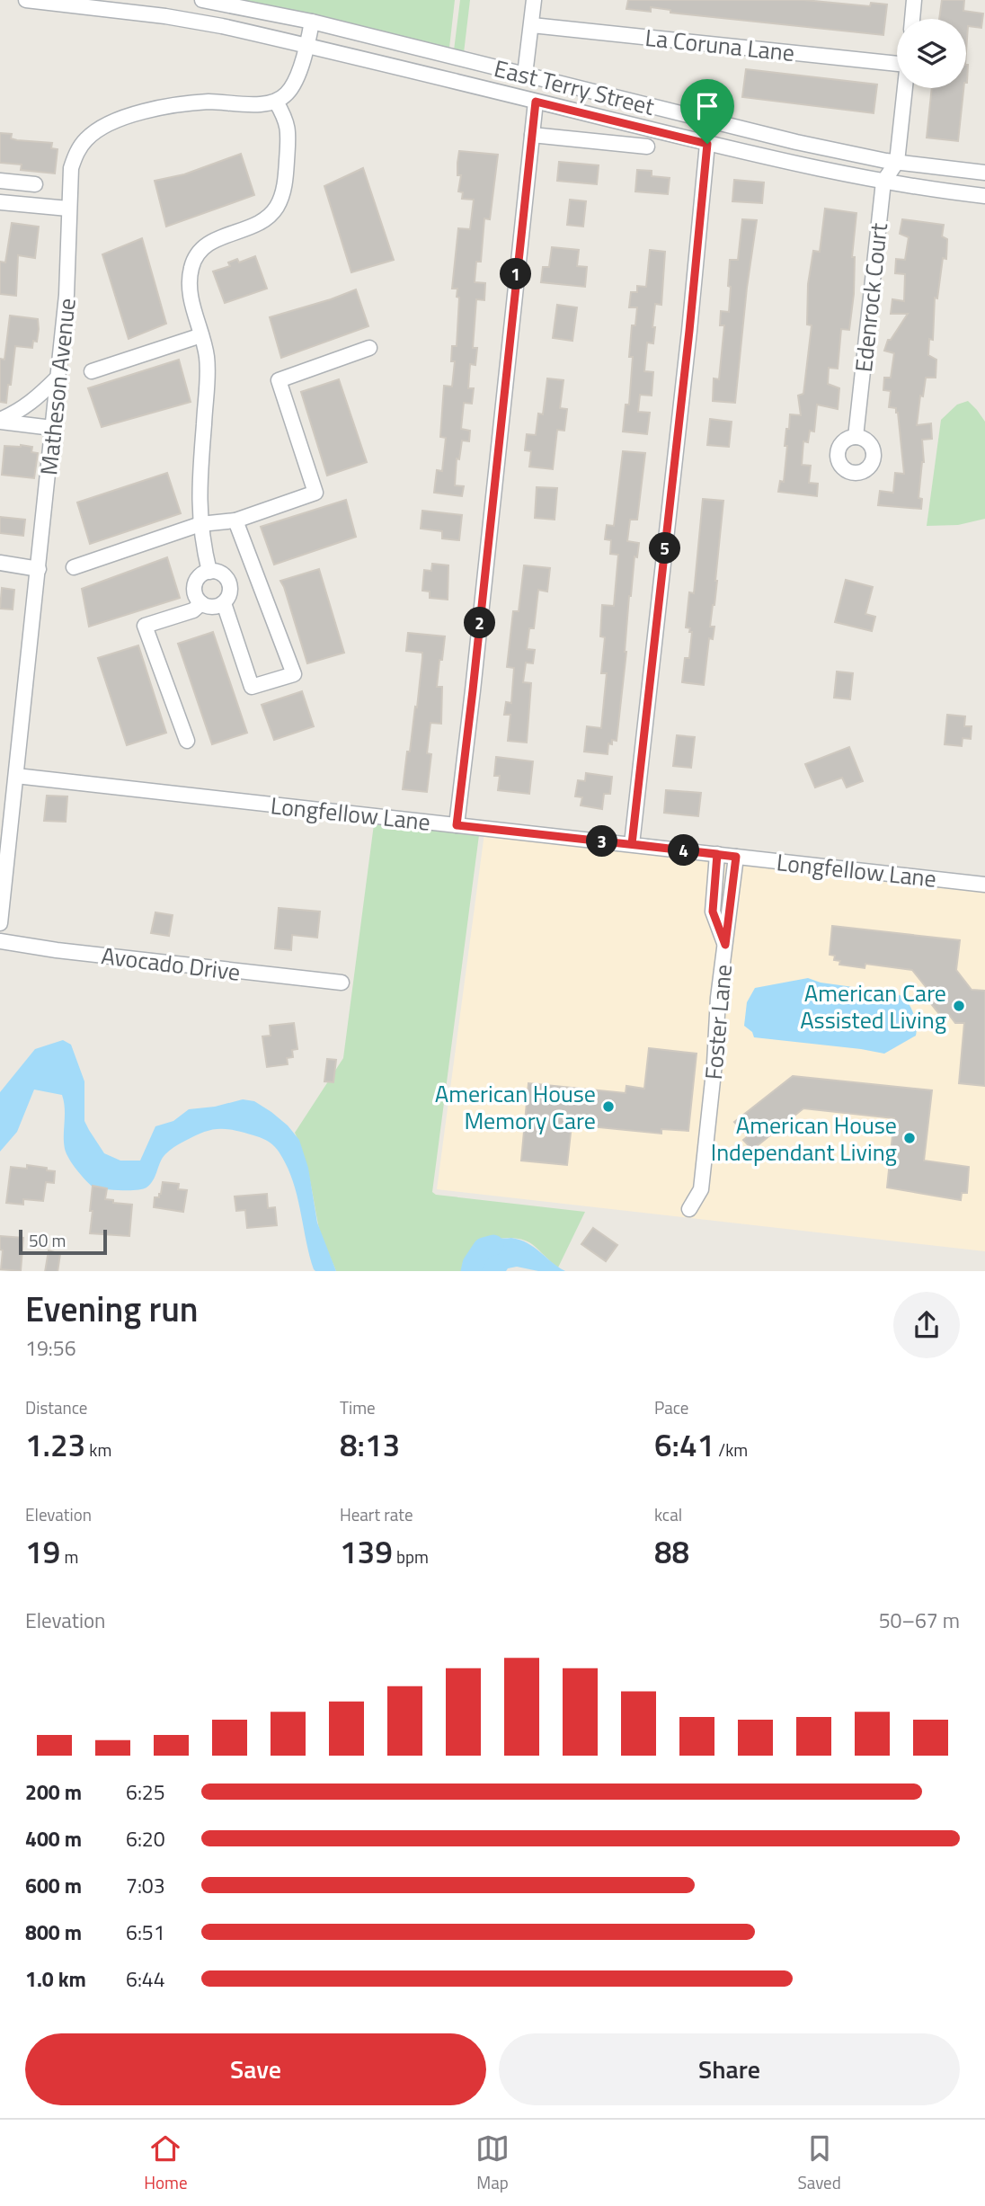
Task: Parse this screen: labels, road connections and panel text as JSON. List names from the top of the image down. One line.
{"streets":{"street":["La Coruna Lane","East Terry Street","Edenrock Court","Matheson Avenue","Longfellow Lane","Avocado Drive","Foster Lane"]},"crossings":[["East Terry Street","Edenrock Court"],["Matheson Avenue","Longfellow Lane"],["Longfellow Lane","Foster Lane"]],"places":["American Care Assisted Living","American House Memory Care","American House Independant Living"],"scale_bar":"50 m","page":{"pins":["1","5","2","3","4"],"scale":"50 m","heading":["Evening run","19:56"],"stats":[["Distance","1.23 km"],["Time","8:13"],["Pace","6:41 /km"],["Elevation","19 m"],["Heart rate","139 bpm"],["kcal","88"]],"chart":["Elevation","50–67 m"],"list":[{"name":"200 m","note":"6:25"},{"name":"400 m","note":"6:20"},{"name":"600 m","note":"7:03"},{"name":"800 m","note":"6:51"},{"name":"1.0 km","note":"6:44"}],"buttons":["Save","Share"],"tabs":["Home","Map","Saved"]}}
